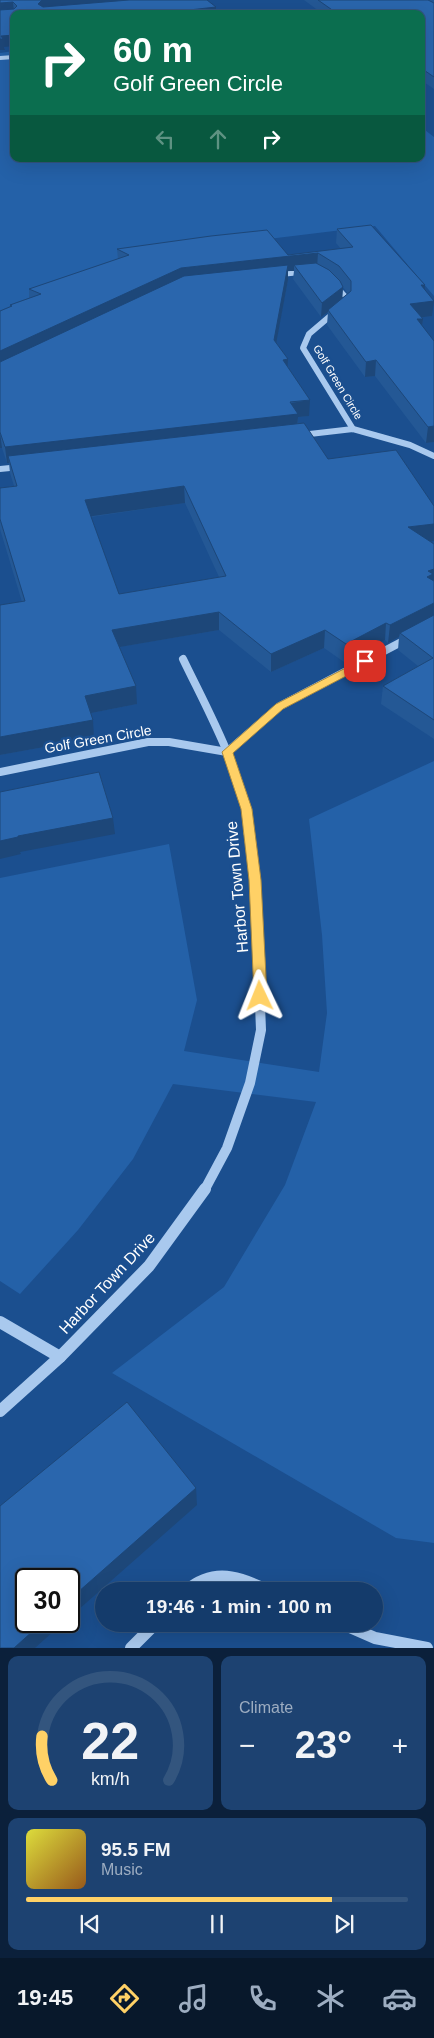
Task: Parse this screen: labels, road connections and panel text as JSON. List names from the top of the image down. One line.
{"streets":{"street":["Golf Green Circle","Harbor Town Drive"]},"crossings":[["Golf Green Circle","Harbor Town Drive"]],"page":{"turn":["60 m","Golf Green Circle"],"limit":"30","trip":"19:46 · 1 min · 100 m","tile":"Climate","heat":["−","23°","+"],"song":["95.5 FM","Music"],"tabs":"19:45","gauge":["22","km/h"]}}
